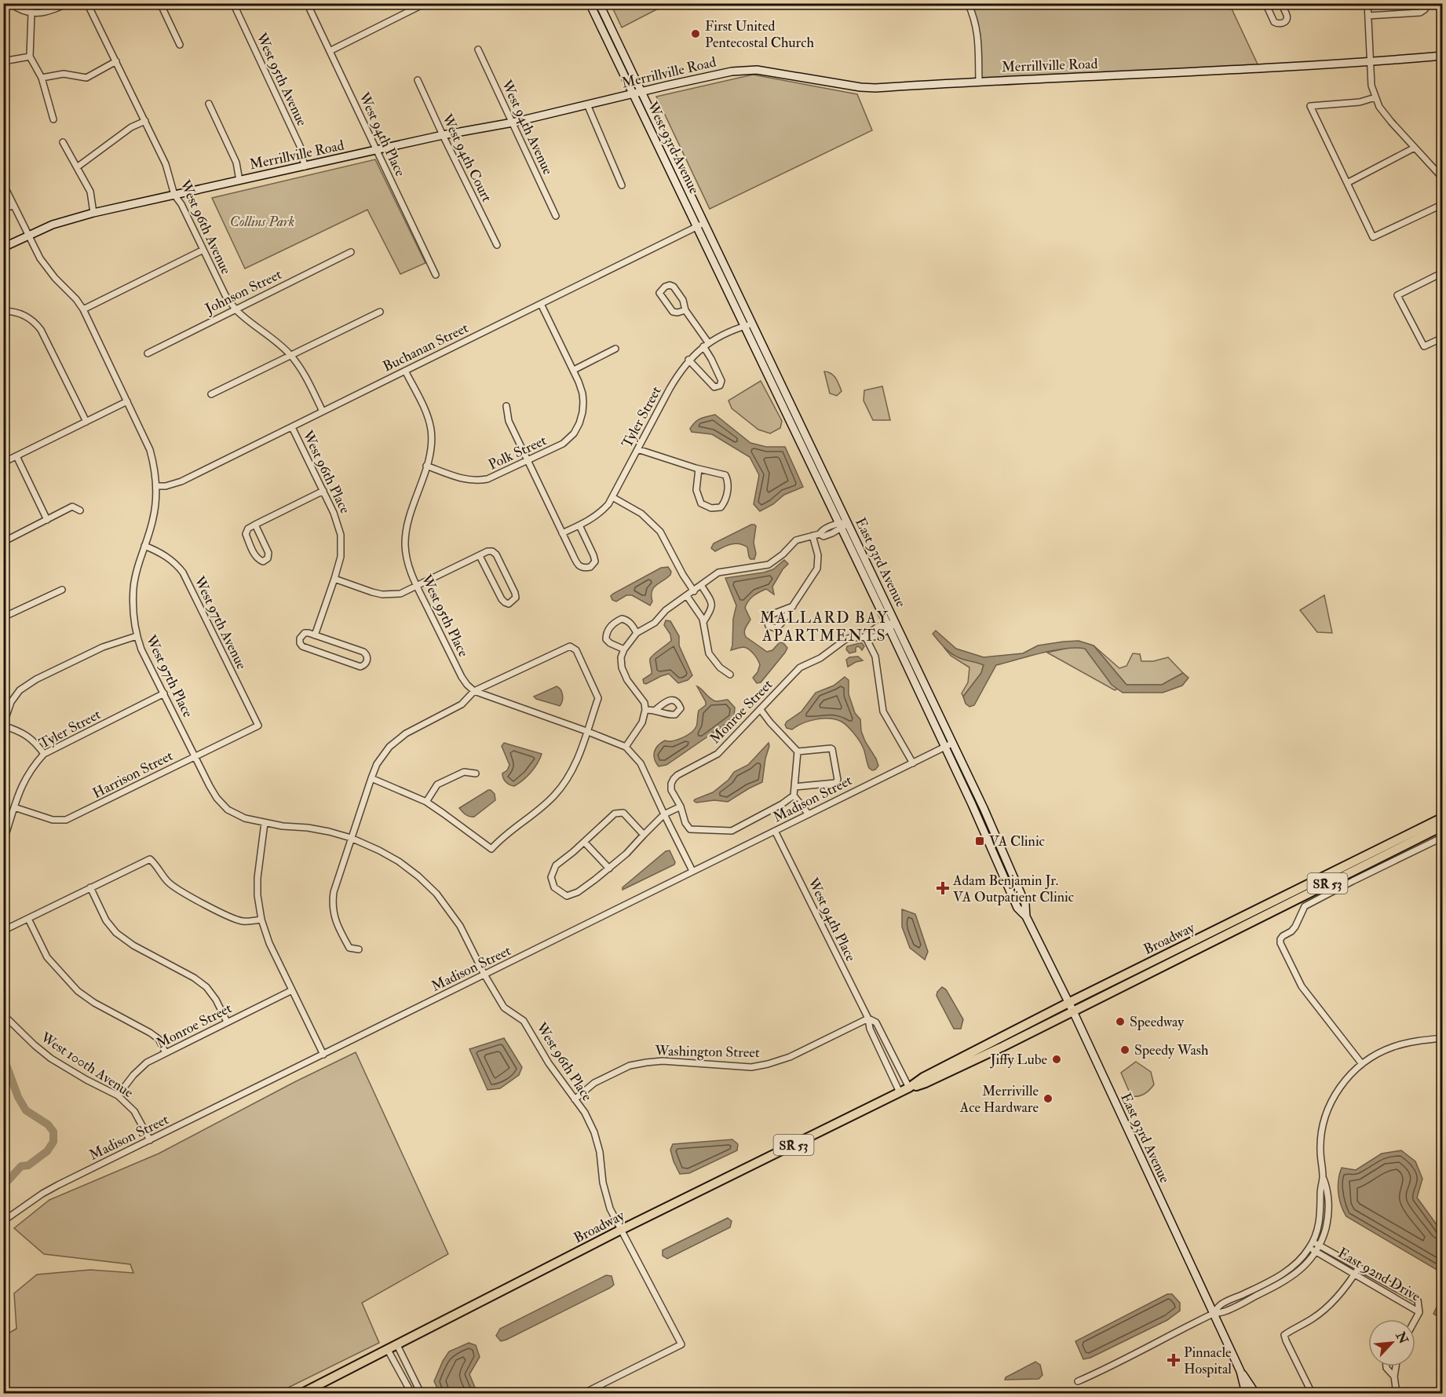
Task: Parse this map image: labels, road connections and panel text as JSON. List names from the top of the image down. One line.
{"streets":{"main road":["SR 53","Broadway"],"street":["Merrillville Road","West 95th Avenue","West 94th Avenue","West 94th Place","West 93rd Avenue","West 94th Court","West 96th Avenue","Johnson Street","Buchanan Street","Tyler Street","Polk Street","West 96th Place","East 93rd Avenue","West 95th Place","West 97th Avenue","West 97th Place","Monroe Street","Harrison Street","Madison Street","Washington Street","West 100th Avenue","East 92nd Drive"]},"crossings":[["Merrillville Road","West 95th Avenue"],["Merrillville Road","West 94th Avenue"],["Merrillville Road","West 94th Place"],["Merrillville Road","West 93rd Avenue"],["Merrillville Road","West 94th Court"],["Merrillville Road","West 96th Avenue"],["Merrillville Road","West 97th Place"],["West 94th Place","Madison Street"],["West 94th Place","Broadway"],["West 94th Place","Washington Street"],["West 93rd Avenue","Buchanan Street"],["West 93rd Avenue","East 93rd Avenue"],["West 96th Avenue","Johnson Street"],["West 96th Avenue","Buchanan Street"],["Buchanan Street","West 96th Place"],["Buchanan Street","East 93rd Avenue"],["Buchanan Street","West 95th Place"],["Buchanan Street","West 97th Place"],["Tyler Street","East 93rd Avenue"],["Tyler Street","West 97th Place"],["Tyler Street","Harrison Street"],["Polk Street","West 95th Place"],["West 96th Place","West 97th Place"],["West 96th Place","Madison Street"],["West 96th Place","Broadway"],["West 96th Place","Washington Street"],["East 93rd Avenue","Monroe Street"],["East 93rd Avenue","Madison Street"],["East 93rd Avenue","Broadway"],["West 97th Avenue","West 97th Place"],["West 97th Avenue","Harrison Street"],["West 97th Place","Harrison Street"],["Monroe Street","West 100th Avenue"],["Madison Street","West 100th Avenue"]],"districts":["MALLARD BAY APARTMENTS"],"parks":["Collins Park"],"places":{"other":["First United Pentecostal Church","Speedway","Speedy Wash","Jiffy Lube","Merriville Ace Hardware"],"transit":["VA Clinic"],"health":["Adam Benjamin Jr. VA Outpatient Clinic","Pinnacle Hospital"]},"north":"top right"}
